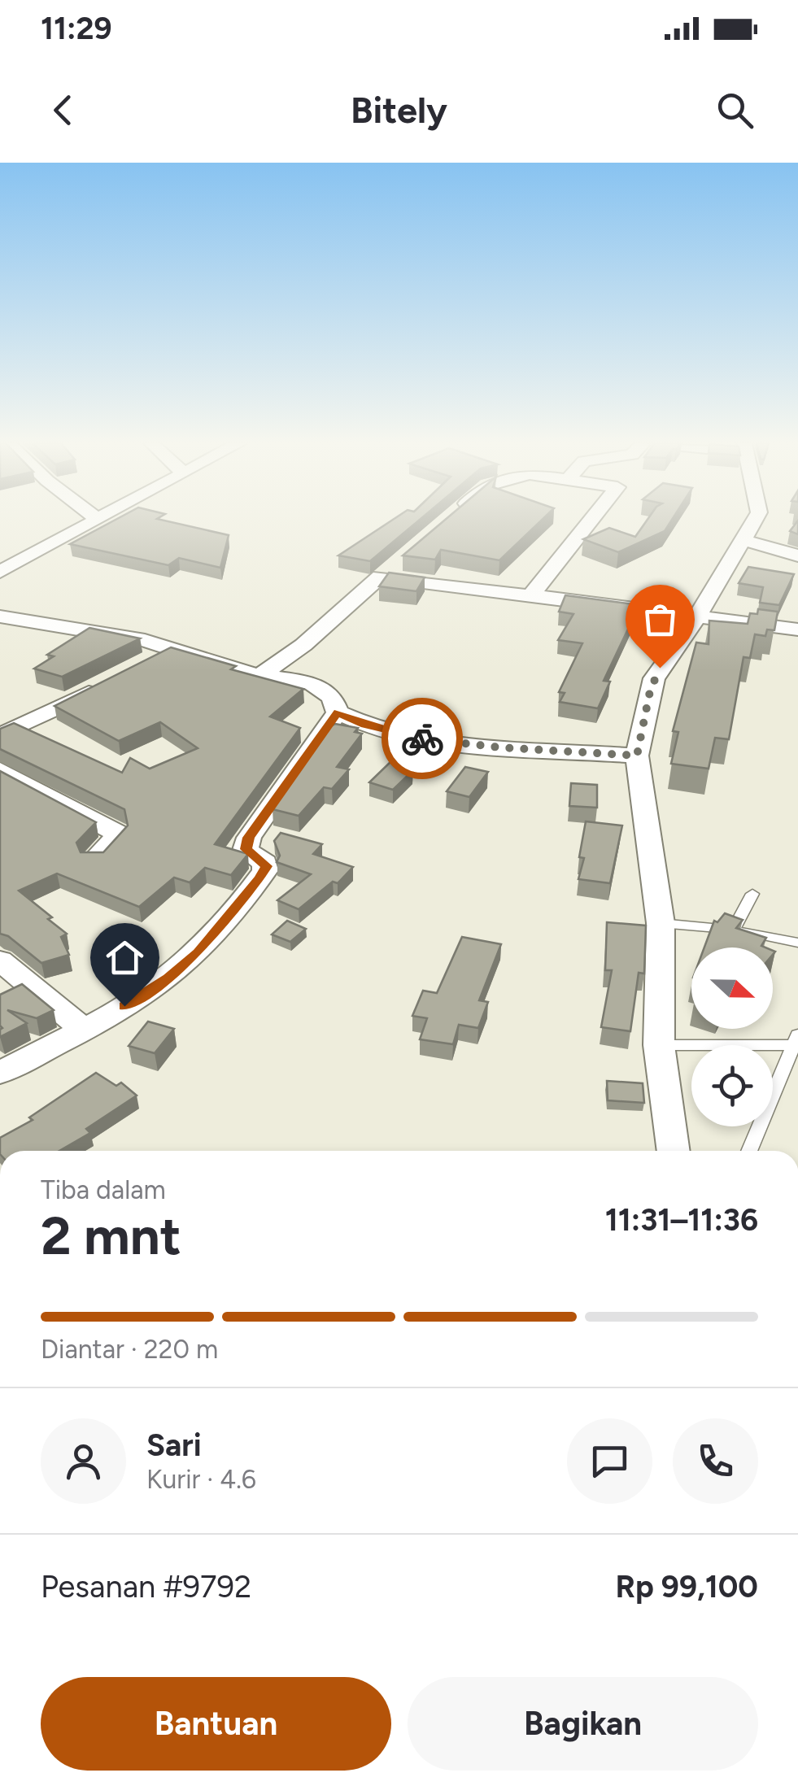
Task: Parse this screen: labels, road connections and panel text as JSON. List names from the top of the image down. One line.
{"north":"right","page":{"status":"11:29","header":"Bitely","heading":["2 mnt","Tiba dalam","11:31–11:36"],"panel":["Sari","Kurir · 4.6","Pesanan #9792","Rp 99,100"],"bar":"Diantar · 220 m","buttons":["Bantuan","Bagikan"]}}
